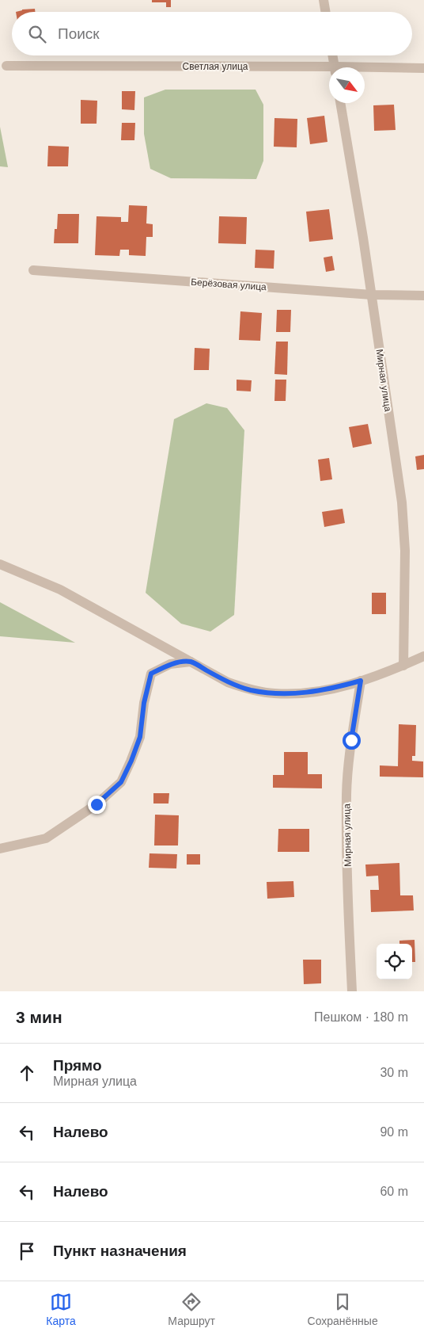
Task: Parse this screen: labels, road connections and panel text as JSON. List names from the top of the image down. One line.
{"streets":{"street":["Светлая улица","Берёзовая улица","Мирная улица"]},"crossings":[["Берёзовая улица","Мирная улица"]],"north":"bottom right","page":{"search":"Поиск","heading":["3 мин","Пешком · 180 m"],"list":[["Прямо","Мирная улица","30 m"],["Налево","90 m"],["Налево","60 m"],"Пункт назначения"],"nav":["Карта","Маршрут","Сохранённые"]}}
